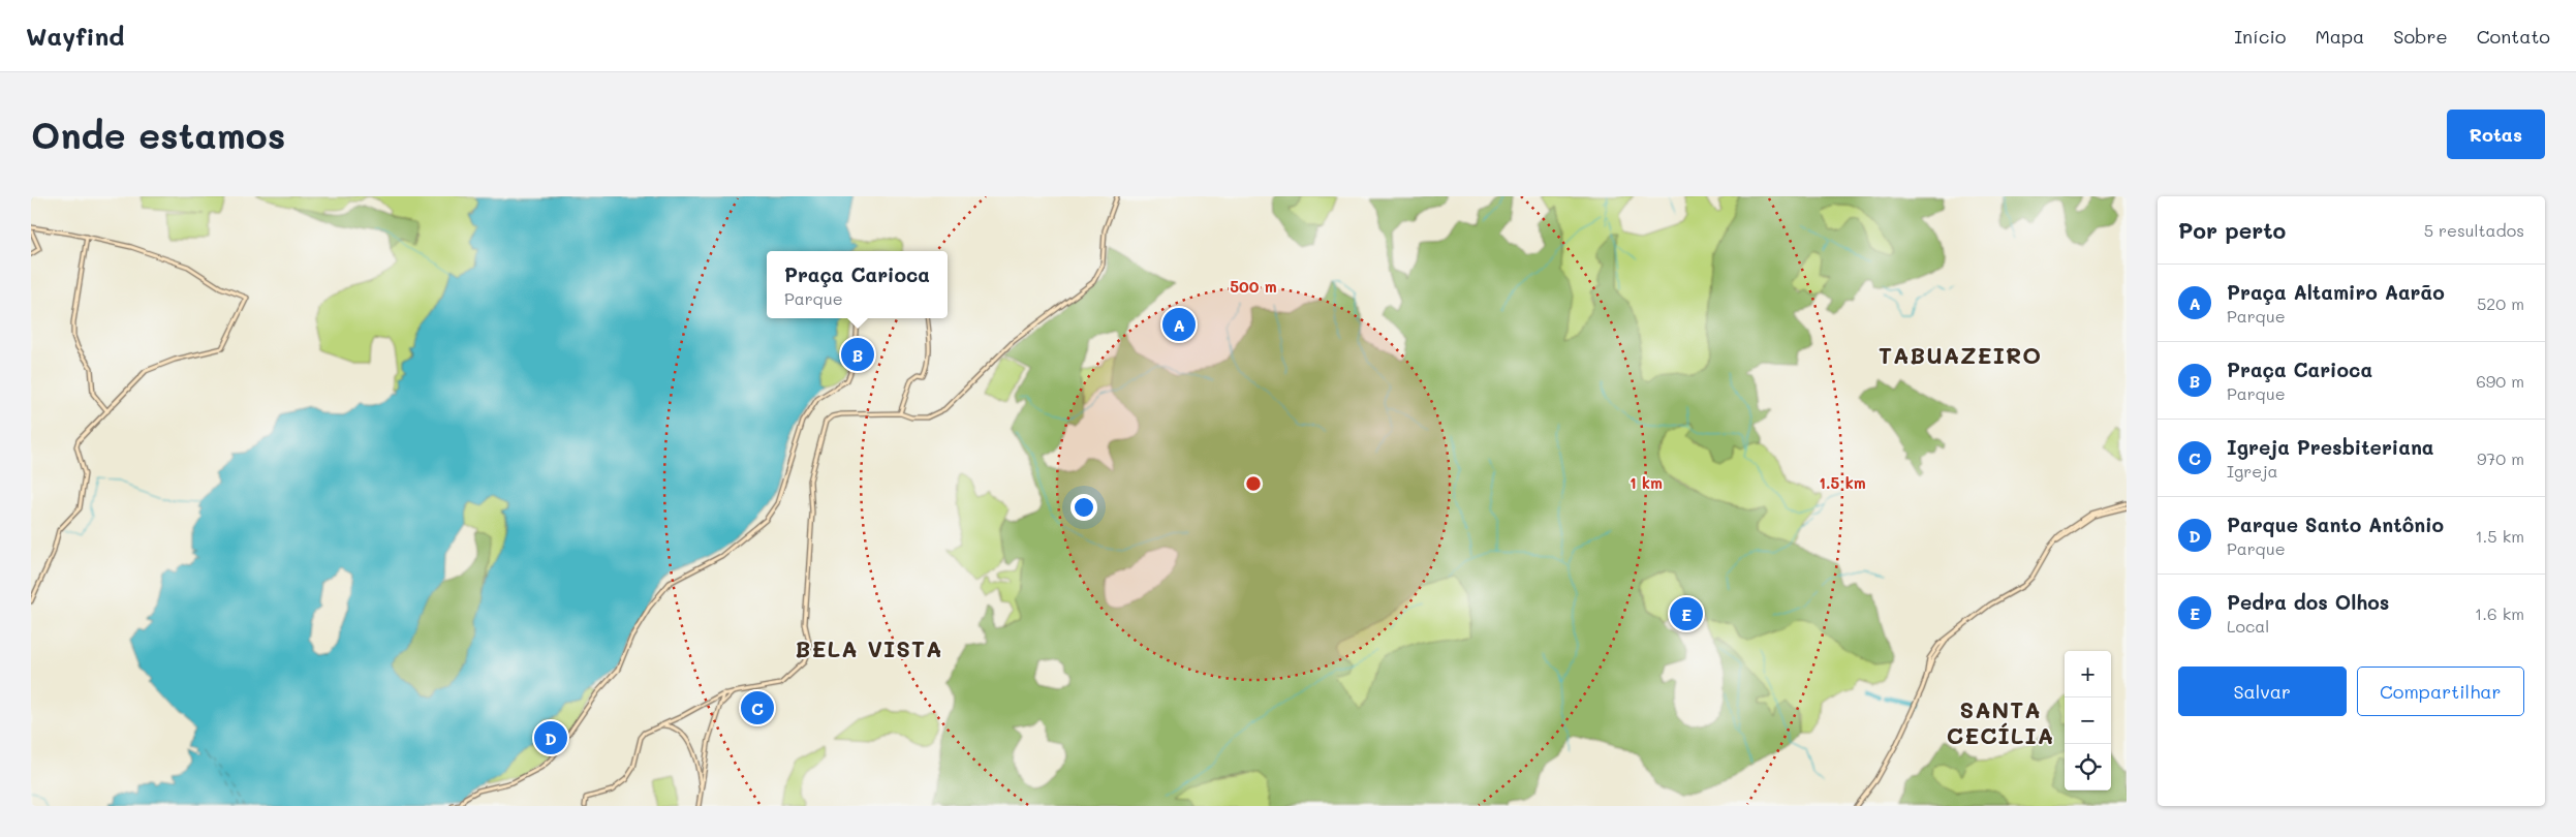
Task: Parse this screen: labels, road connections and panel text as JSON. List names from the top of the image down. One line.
{"districts":["TABUAZEIRO","BELA VISTA","SANTA CECÍLIA"],"page":{"header":"Wayfind","nav":["Início","Mapa","Sobre","Contato"],"buttons":["Rotas",["Salvar","Compartilhar"]],"title":"Onde estamos","heading":["Por perto","5 resultados"],"popup":["Praça Carioca","Parque"],"list":[{"mark":"A","name":"Praça Altamiro Aarão","note":"Parque","value":"520 m"},{"mark":"B","name":"Praça Carioca","note":"Parque","value":"690 m"},{"mark":"C","name":"Igreja Presbiteriana","note":"Igreja","value":"970 m"},{"mark":"D","name":"Parque Santo Antônio","note":"Parque","value":"1.5 km"},{"mark":"E","name":"Pedra dos Olhos","note":"Local","value":"1.6 km"}],"pins":["A","B","E","C","D"],"map_buttons":["+","−"]},"rings":["500 m","1 km","1.5 km"]}
